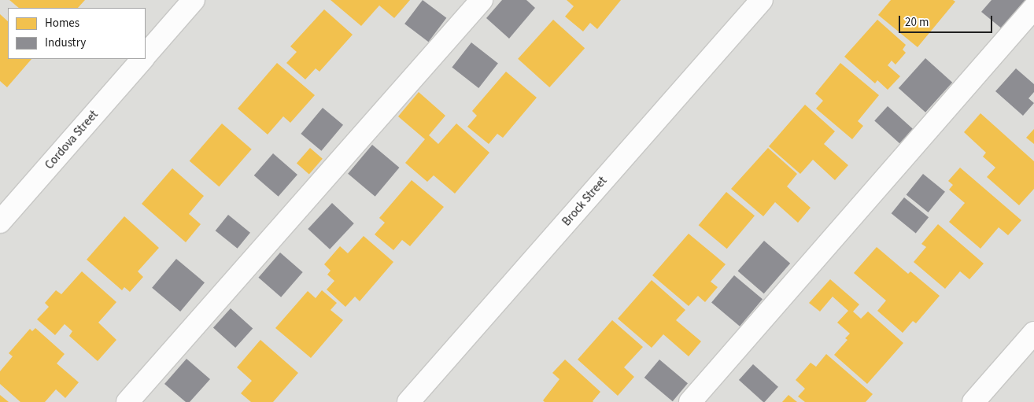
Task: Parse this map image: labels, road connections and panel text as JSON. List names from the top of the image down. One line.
{"streets":{"street":["Cordova Street","Brock Street"]},"legend":["Homes","Industry"],"scale_bar":"20 m"}
